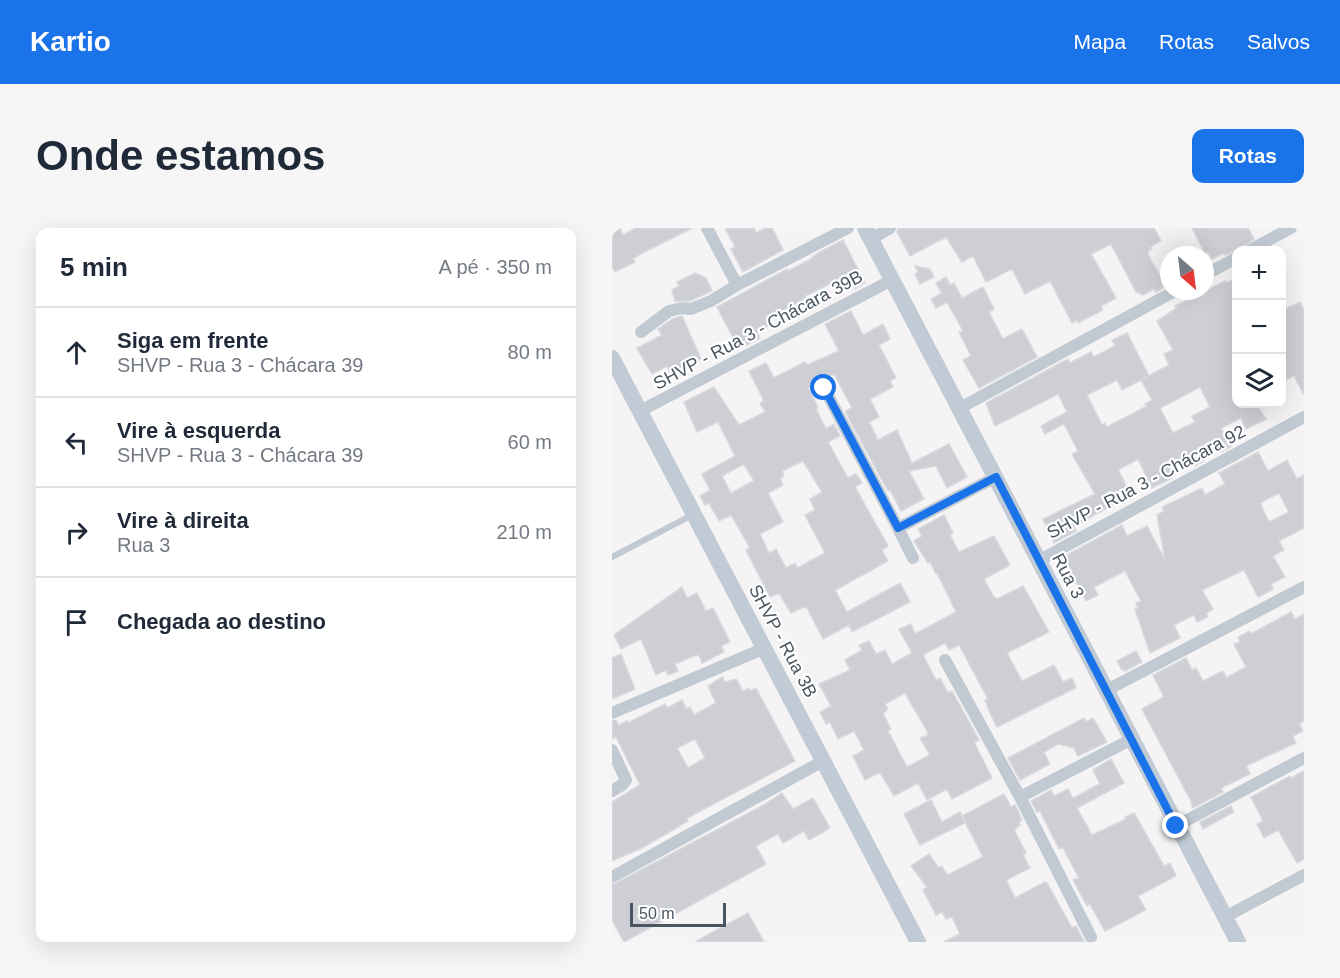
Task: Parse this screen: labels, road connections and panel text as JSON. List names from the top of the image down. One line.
{"streets":{"main road":["Rua 3","SHVP - Rua 3B"],"street":["SHVP - Rua 3 - Chácara 39B","SHVP - Rua 3 - Chácara 92"]},"crossings":[["SHVP - Rua 3 - Chácara 39B","Rua 3"],["SHVP - Rua 3 - Chácara 39B","SHVP - Rua 3B"],["SHVP - Rua 3 - Chácara 92","Rua 3"]],"scale_bar":"50 m","north":"bottom right","page":{"header":"Kartio","nav":["Mapa","Rotas","Salvos"],"buttons":"Rotas","title":"Onde estamos","heading":["5 min","A pé · 350 m"],"map_buttons":["+","−"],"list":[["Siga em frente","SHVP - Rua 3 - Chácara 39","80 m"],["Vire à esquerda","SHVP - Rua 3 - Chácara 39","60 m"],["Vire à direita","Rua 3","210 m"],"Chegada ao destino"],"scale":"50 m"}}
